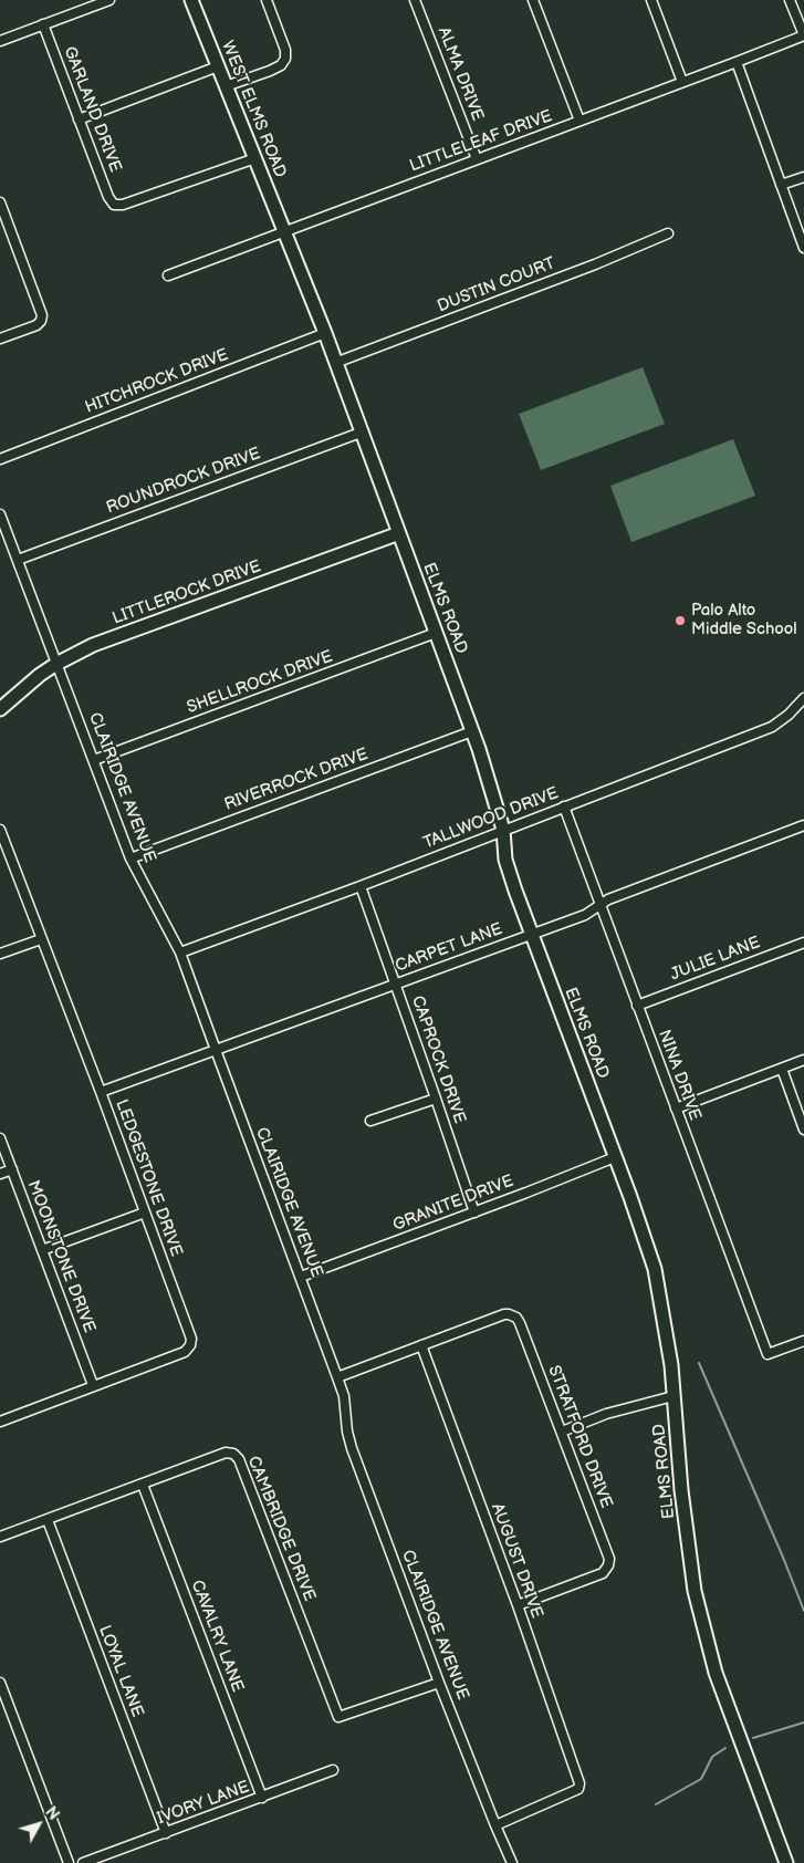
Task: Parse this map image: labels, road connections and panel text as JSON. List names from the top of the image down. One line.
{"streets":{"main road":["WEST ELMS ROAD","LITTLEROCK DRIVE","ELMS ROAD"],"street":["ALMA DRIVE","GARLAND DRIVE","LITTLELEAF DRIVE","DUSTIN COURT","HITCHROCK DRIVE","ROUNDROCK DRIVE","SHELLROCK DRIVE","RIVERROCK DRIVE","CLAIRIDGE AVENUE","TALLWOOD DRIVE","CARPET LANE","JULIE LANE","CAPROCK DRIVE","NINA DRIVE","LEDGESTONE DRIVE","GRANITE DRIVE","MOONSTONE DRIVE","STRATFORD DRIVE","CAMBRIDGE DRIVE","AUGUST DRIVE","CAVALRY LANE","LOYAL LANE","IVORY LANE"]},"crossings":[["ALMA DRIVE","LITTLELEAF DRIVE"],["GARLAND DRIVE","WEST ELMS ROAD"],["WEST ELMS ROAD","LITTLELEAF DRIVE"],["WEST ELMS ROAD","ELMS ROAD"],["LITTLELEAF DRIVE","ELMS ROAD"],["DUSTIN COURT","ELMS ROAD"],["HITCHROCK DRIVE","ELMS ROAD"],["ROUNDROCK DRIVE","ELMS ROAD"],["ROUNDROCK DRIVE","CLAIRIDGE AVENUE"],["LITTLEROCK DRIVE","ELMS ROAD"],["LITTLEROCK DRIVE","CLAIRIDGE AVENUE"],["ELMS ROAD","SHELLROCK DRIVE"],["ELMS ROAD","RIVERROCK DRIVE"],["ELMS ROAD","TALLWOOD DRIVE"],["ELMS ROAD","CARPET LANE"],["ELMS ROAD","GRANITE DRIVE"],["SHELLROCK DRIVE","CLAIRIDGE AVENUE"],["RIVERROCK DRIVE","CLAIRIDGE AVENUE"],["CLAIRIDGE AVENUE","TALLWOOD DRIVE"],["CLAIRIDGE AVENUE","CARPET LANE"],["CLAIRIDGE AVENUE","GRANITE DRIVE"],["CLAIRIDGE AVENUE","CAMBRIDGE DRIVE"],["CLAIRIDGE AVENUE","AUGUST DRIVE"],["TALLWOOD DRIVE","CAPROCK DRIVE"],["TALLWOOD DRIVE","NINA DRIVE"],["CARPET LANE","CAPROCK DRIVE"],["CARPET LANE","NINA DRIVE"],["CARPET LANE","LEDGESTONE DRIVE"],["JULIE LANE","NINA DRIVE"],["CAPROCK DRIVE","GRANITE DRIVE"],["LEDGESTONE DRIVE","MOONSTONE DRIVE"],["STRATFORD DRIVE","AUGUST DRIVE"],["CAMBRIDGE DRIVE","CAVALRY LANE"],["CAMBRIDGE DRIVE","LOYAL LANE"],["CAVALRY LANE","IVORY LANE"],["LOYAL LANE","IVORY LANE"]],"places":["Palo Alto Middle School"],"north":"top right"}
